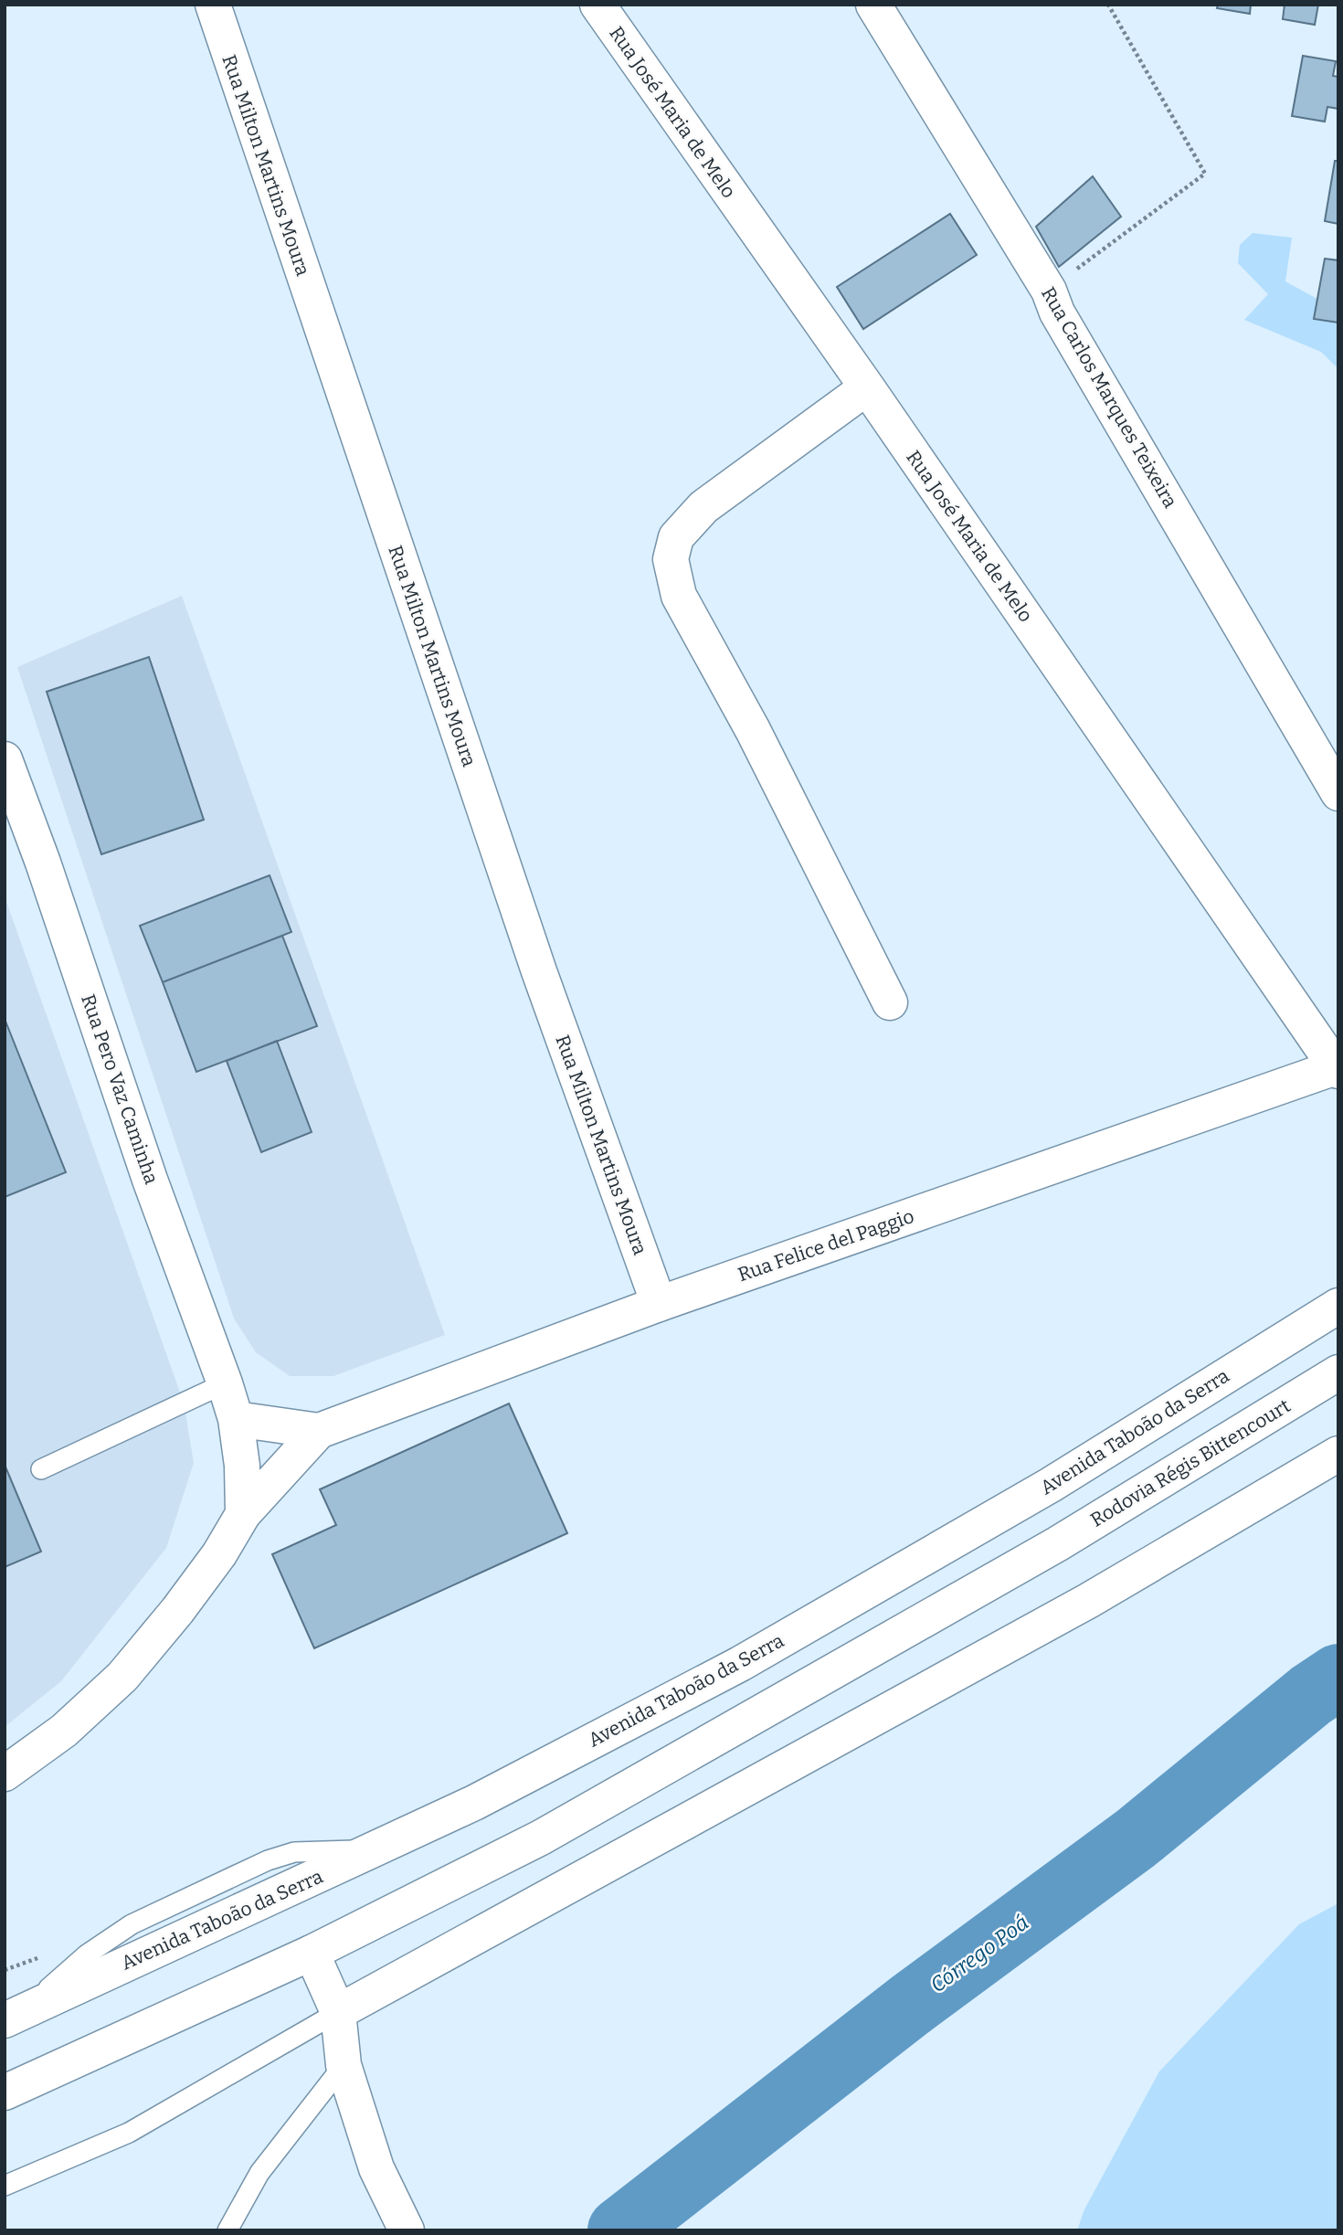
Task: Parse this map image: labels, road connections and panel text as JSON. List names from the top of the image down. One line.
{"streets":{"main road":["Rua José Maria de Melo","Rua Milton Martins Moura","Rua Carlos Marques Teixeira","Rua Pero Vaz Caminha","Rua Felice del Paggio","Avenida Taboão da Serra","Rodovia Régis Bittencourt"]},"crossings":[["Rua José Maria de Melo","Rua Felice del Paggio"],["Rua Milton Martins Moura","Rua Felice del Paggio"]],"water":["Córrego Poá"]}
